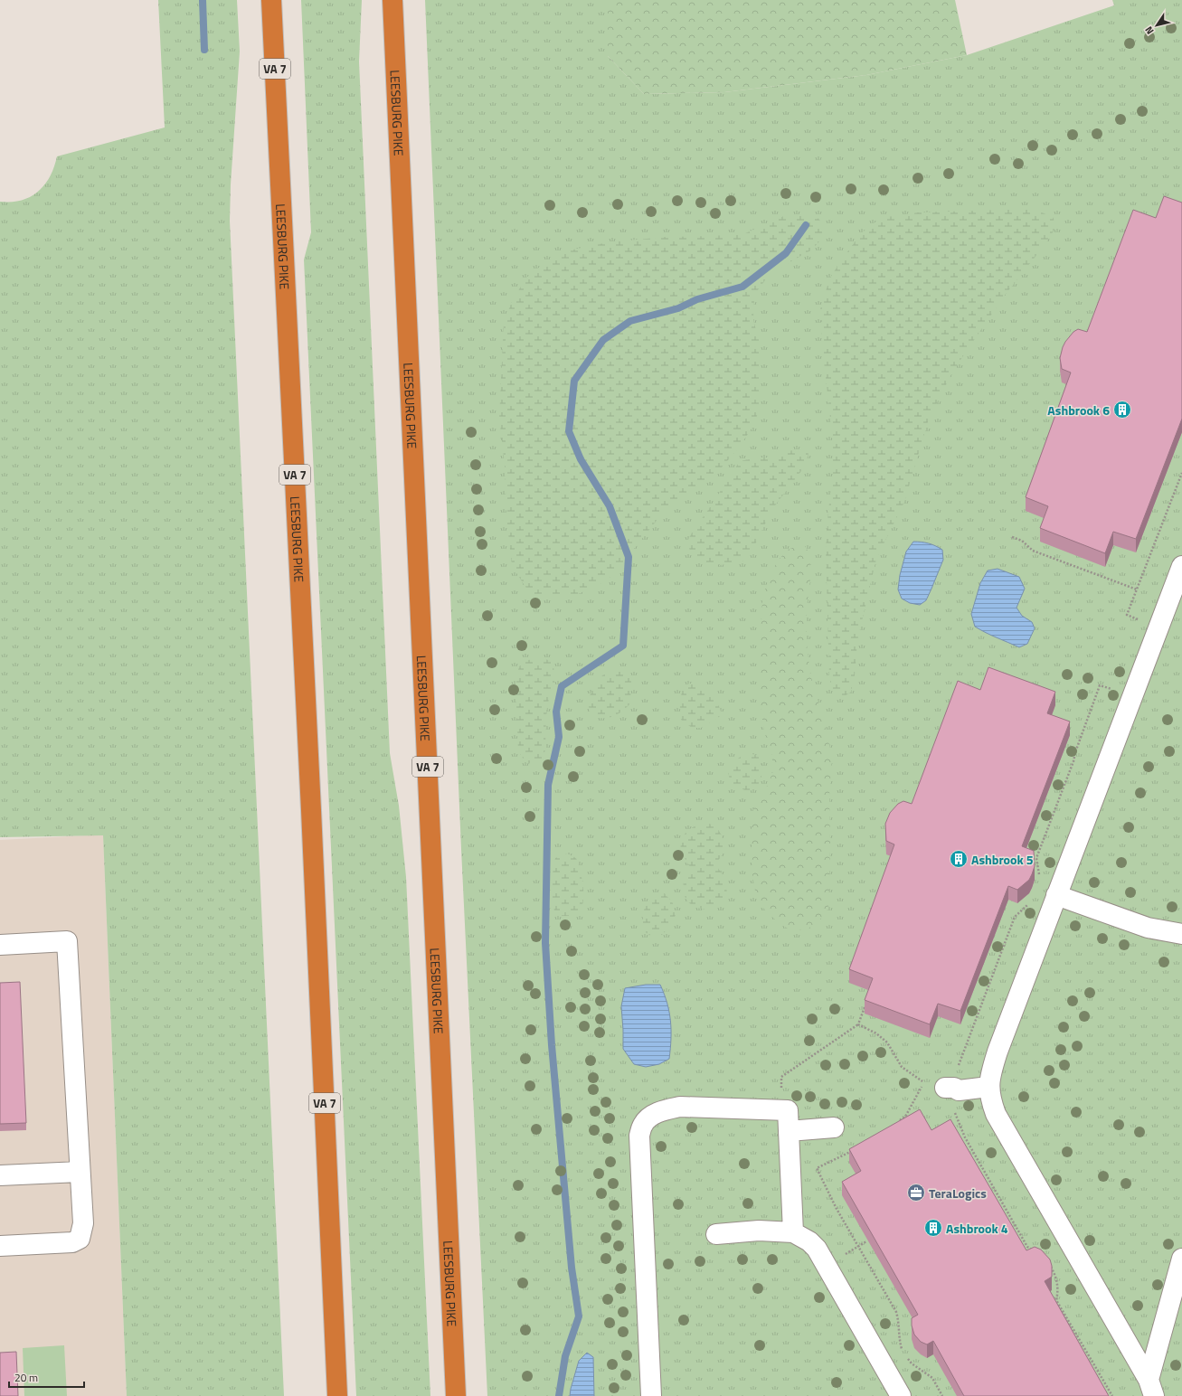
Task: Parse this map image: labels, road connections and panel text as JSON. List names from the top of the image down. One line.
{"streets":{"highway":["VA 7","LEESBURG PIKE"]},"places":{"building":["Ashbrook 6","Ashbrook 5","Ashbrook 4"],"office":["TeraLogics"]},"scale_bar":"20 m","north":"bottom left"}
